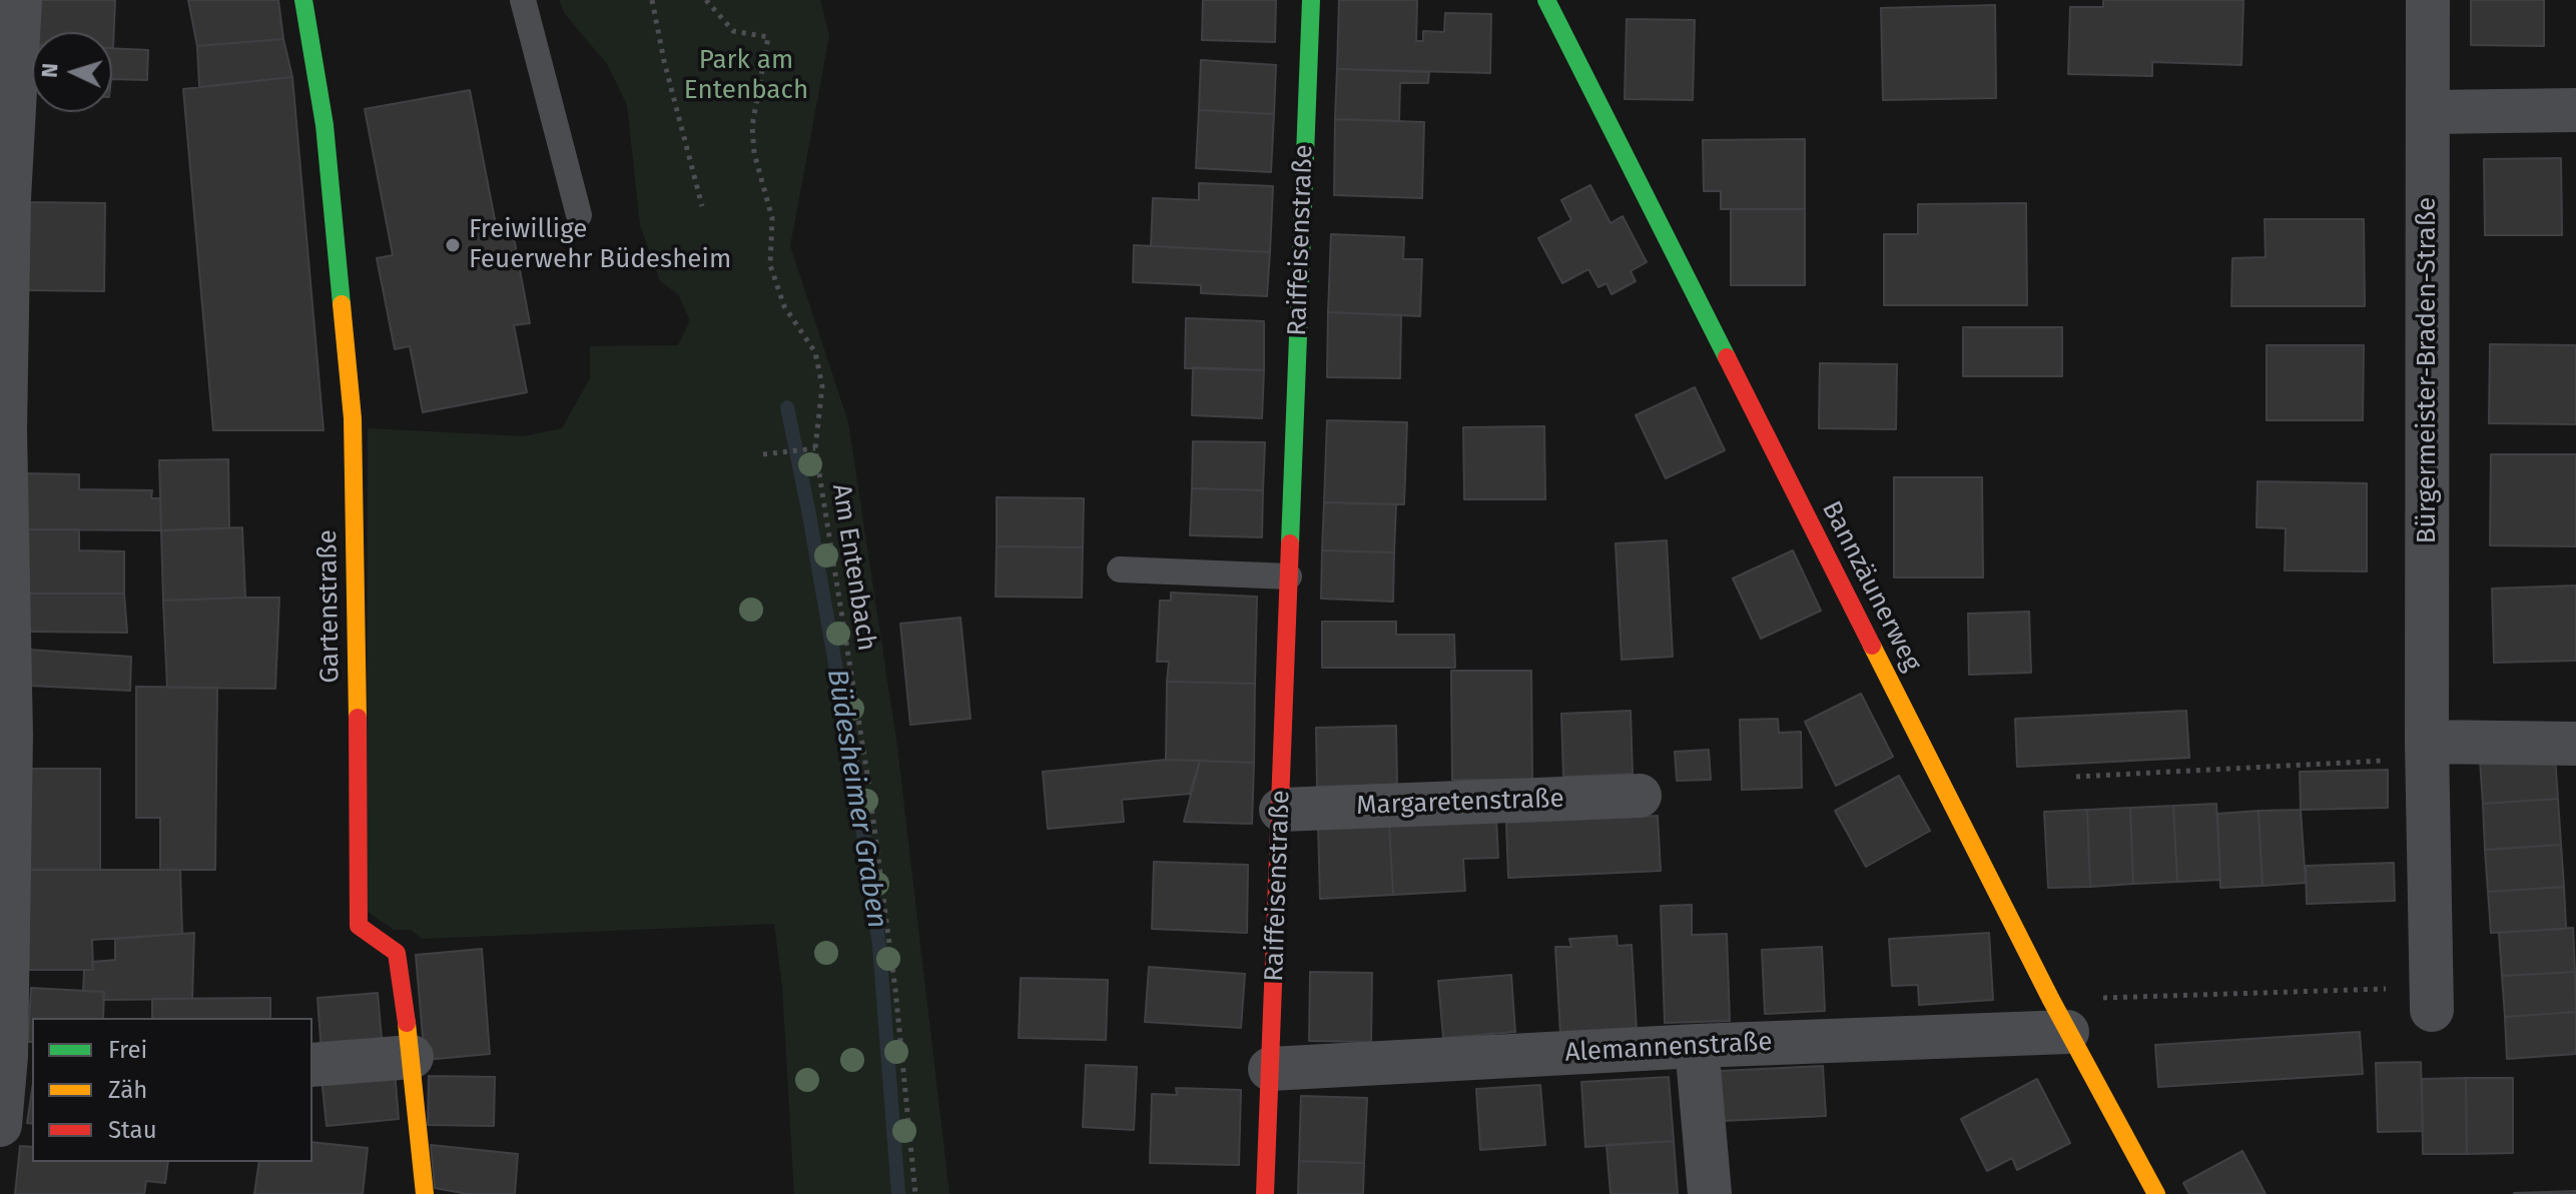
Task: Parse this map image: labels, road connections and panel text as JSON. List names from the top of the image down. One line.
{"streets":{"street":["Raiffeisenstraße","Bürgermeister-Braden-Straße","Bannzäunerweg","Gartenstraße","Margaretenstraße","Alemannenstraße"],"path":["Am Entenbach"]},"crossings":[["Raiffeisenstraße","Margaretenstraße"],["Raiffeisenstraße","Alemannenstraße"],["Bannzäunerweg","Alemannenstraße"]],"water":["Büdesheimer Graben"],"parks":["Park am Entenbach"],"places":["Freiwillige Feuerwehr Büdesheim"],"legend":["Frei","Zäh","Stau"],"north":"left"}
